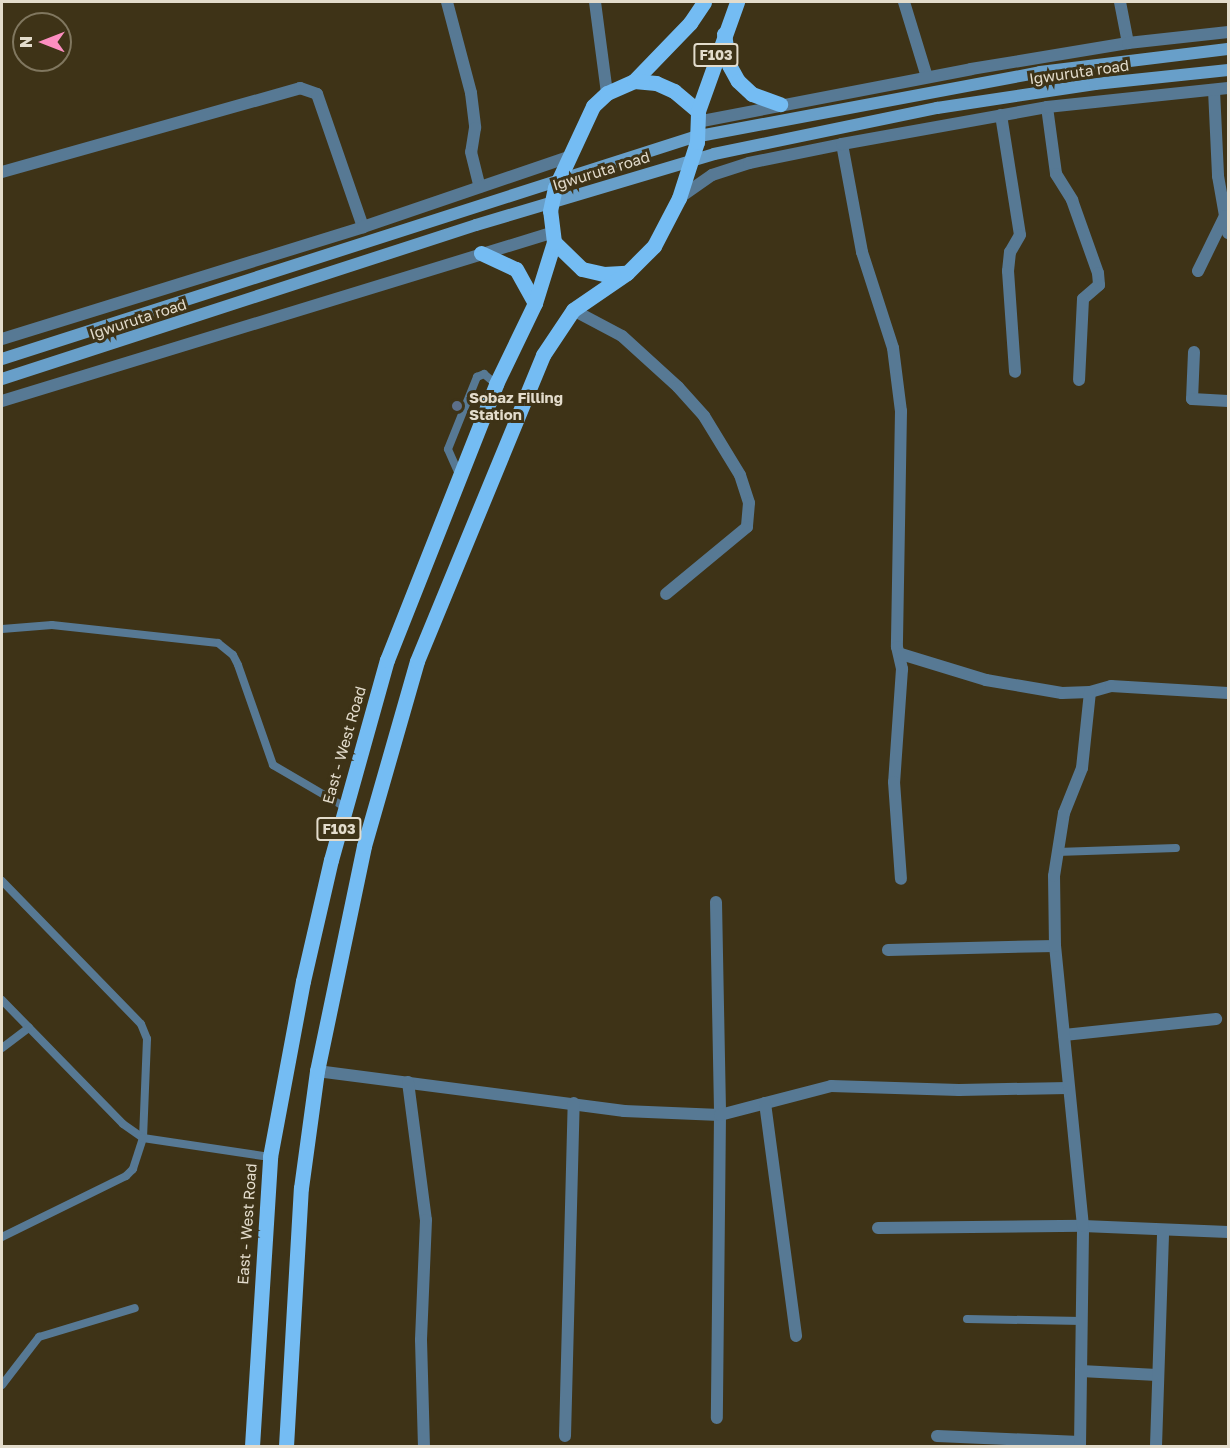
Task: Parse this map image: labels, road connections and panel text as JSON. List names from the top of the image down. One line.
{"streets":{"main road":["F103","Igwuruta road","East - West Road"]},"crossings":[["F103","East - West Road"]],"places":["Sobaz Filling Station"],"north":"left"}
